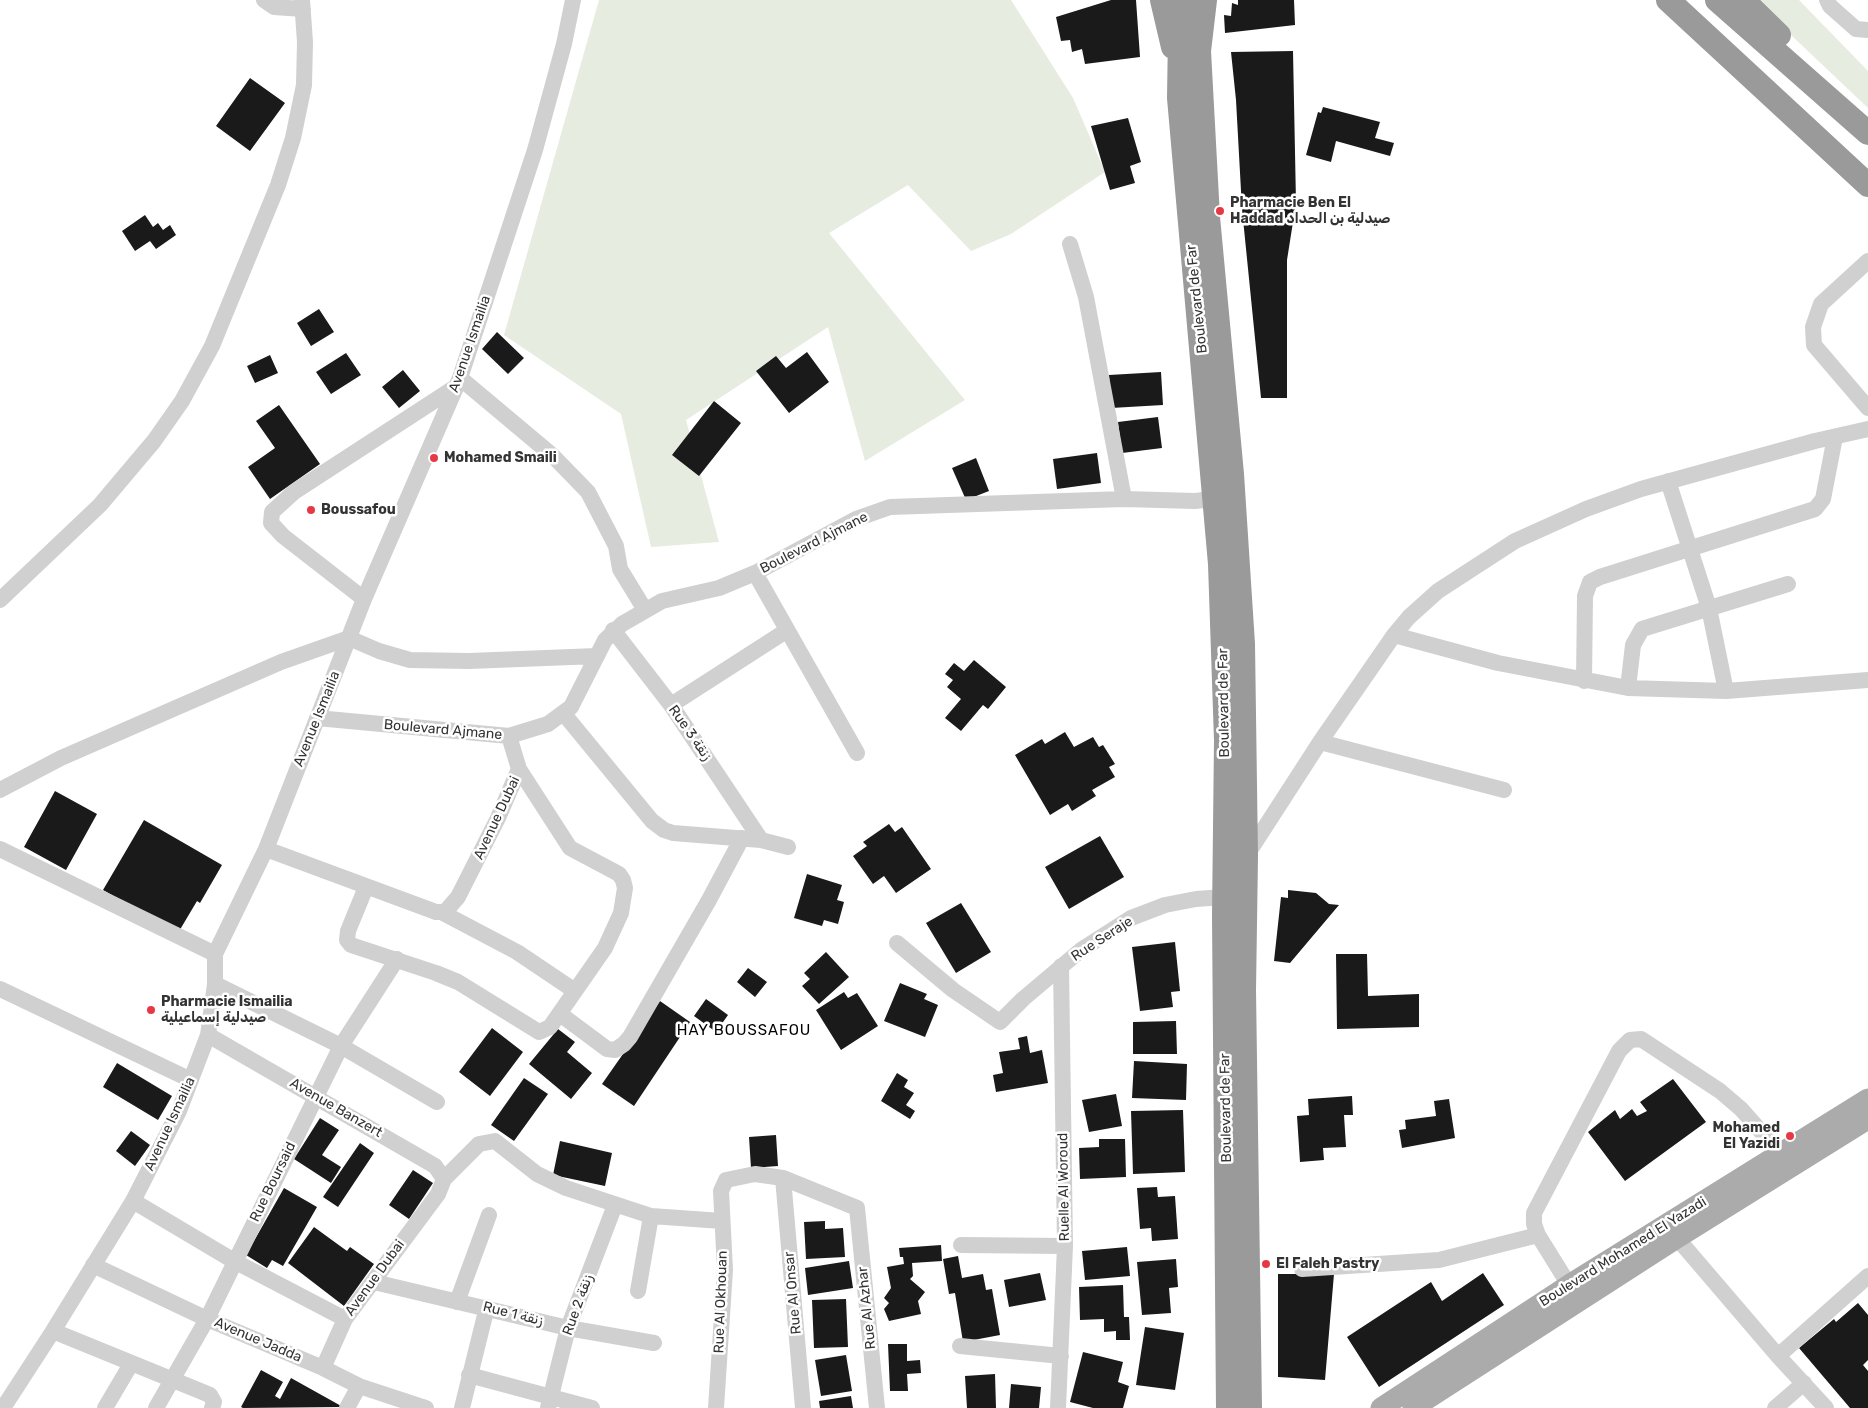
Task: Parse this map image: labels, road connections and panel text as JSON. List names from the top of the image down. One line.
{"streets":{"highway":["Boulevard de Far"],"main road":["Boulevard Mohamed El Yazadi"],"street":["Avenue Ismailia","Boulevard Ajmane","Rue 3 زنقة","Avenue Dubai","Rue Seraje","Avenue Banzert","Rue Boursaid","Ruelle Al Woroud","Rue Al Onsar","Rue Al Okhouan","Rue 2 زنقة","Rue Al Azhar","Rue 1 زنقة","Avenue Jadda"]},"crossings":[["Boulevard de Far","Boulevard Ajmane"],["Boulevard de Far","Rue Seraje"],["Avenue Ismailia","Boulevard Ajmane"],["Avenue Ismailia","Avenue Banzert"],["Avenue Ismailia","Avenue Jadda"],["Boulevard Ajmane","Rue 3 زنقة"],["Boulevard Ajmane","Avenue Dubai"],["Avenue Dubai","Avenue Banzert"],["Avenue Dubai","Rue 1 زنقة"],["Avenue Dubai","Avenue Jadda"],["Rue Seraje","Ruelle Al Woroud"],["Avenue Banzert","Rue Boursaid"],["Rue Boursaid","Avenue Jadda"],["Rue Al Onsar","Rue Al Okhouan"],["Rue Al Onsar","Rue Al Azhar"],["Rue Al Okhouan","Rue Al Azhar"],["Rue 2 زنقة","Rue 1 زنقة"]],"districts":["HAY BOUSSAFOU"],"places":["Pharmacie Ben El Haddad صيدلية بن الحداد","Mohamed Smaili","Boussafou","Pharmacie Ismailia صيدلية إسماعيلية","Mohamed El Yazidi","El Faleh Pastry"]}
